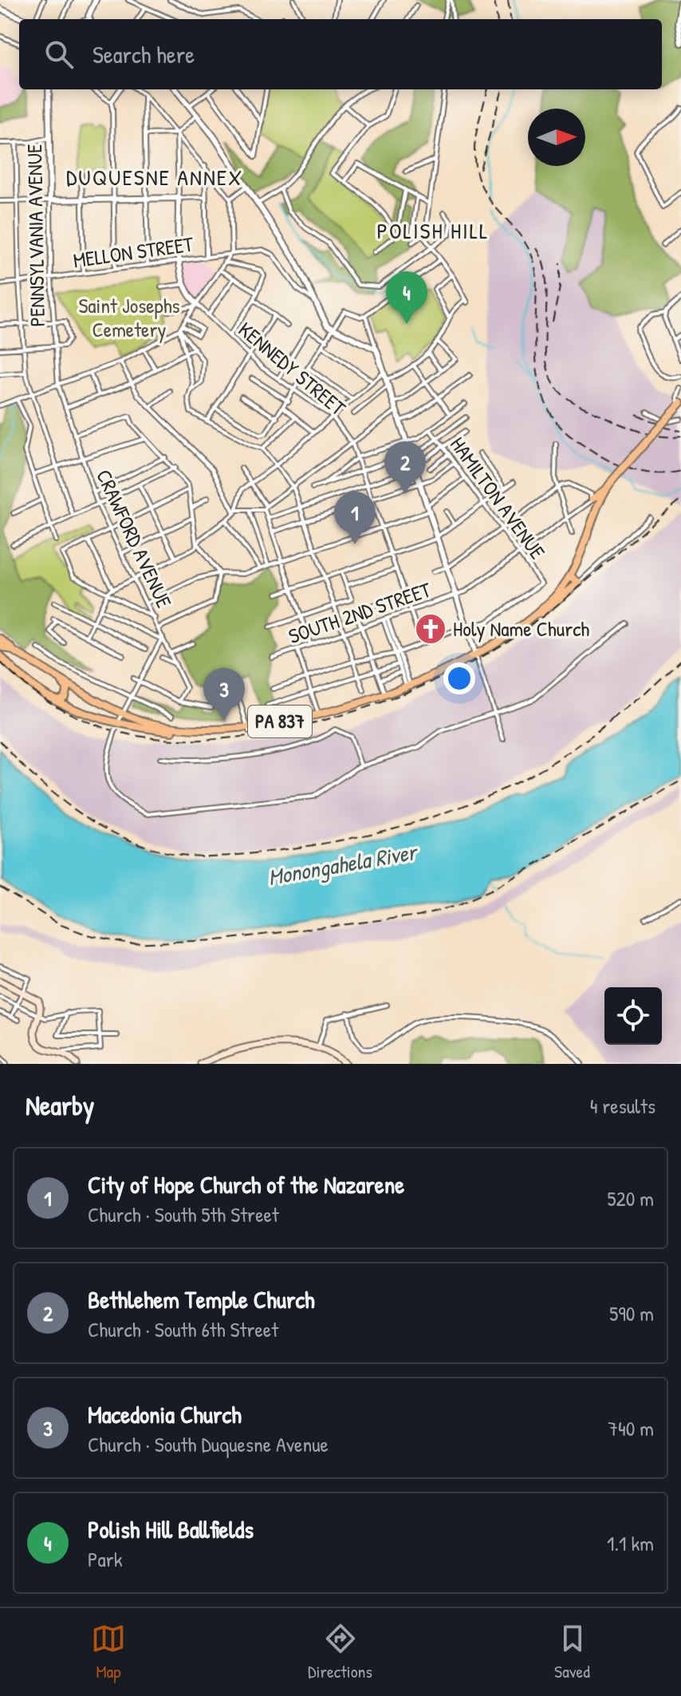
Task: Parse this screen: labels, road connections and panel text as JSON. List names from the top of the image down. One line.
{"streets":{"main road":["PA 837"],"street":["PENNSYLVANIA AVENUE","MELLON STREET","KENNEDY STREET","HAMILTON AVENUE","CRAWFORD AVENUE","SOUTH 2ND STREET"]},"crossings":[["PENNSYLVANIA AVENUE","MELLON STREET"],["PENNSYLVANIA AVENUE","CRAWFORD AVENUE"],["KENNEDY STREET","SOUTH 2ND STREET"],["HAMILTON AVENUE","SOUTH 2ND STREET"]],"districts":["DUQUESNE ANNEX","POLISH HILL"],"water":["Monongahela River"],"parks":["Saint Josephs Cemetery"],"places":{"church":["Holy Name Church"]},"north":"right","page":{"search":"Search here","pins":["4","2","1","3"],"heading":["Nearby","4 results"],"list":[{"mark":"1","name":"City of Hope Church of the Nazarene","note":"Church · South 5th Street","value":"520 m"},{"mark":"2","name":"Bethlehem Temple Church","note":"Church · South 6th Street","value":"590 m"},{"mark":"3","name":"Macedonia Church","note":"Church · South Duquesne Avenue","value":"740 m"},{"mark":"4","name":"Polish Hill Ballfields","note":"Park","value":"1.1 km"}],"nav":["Map","Directions","Saved"]}}
